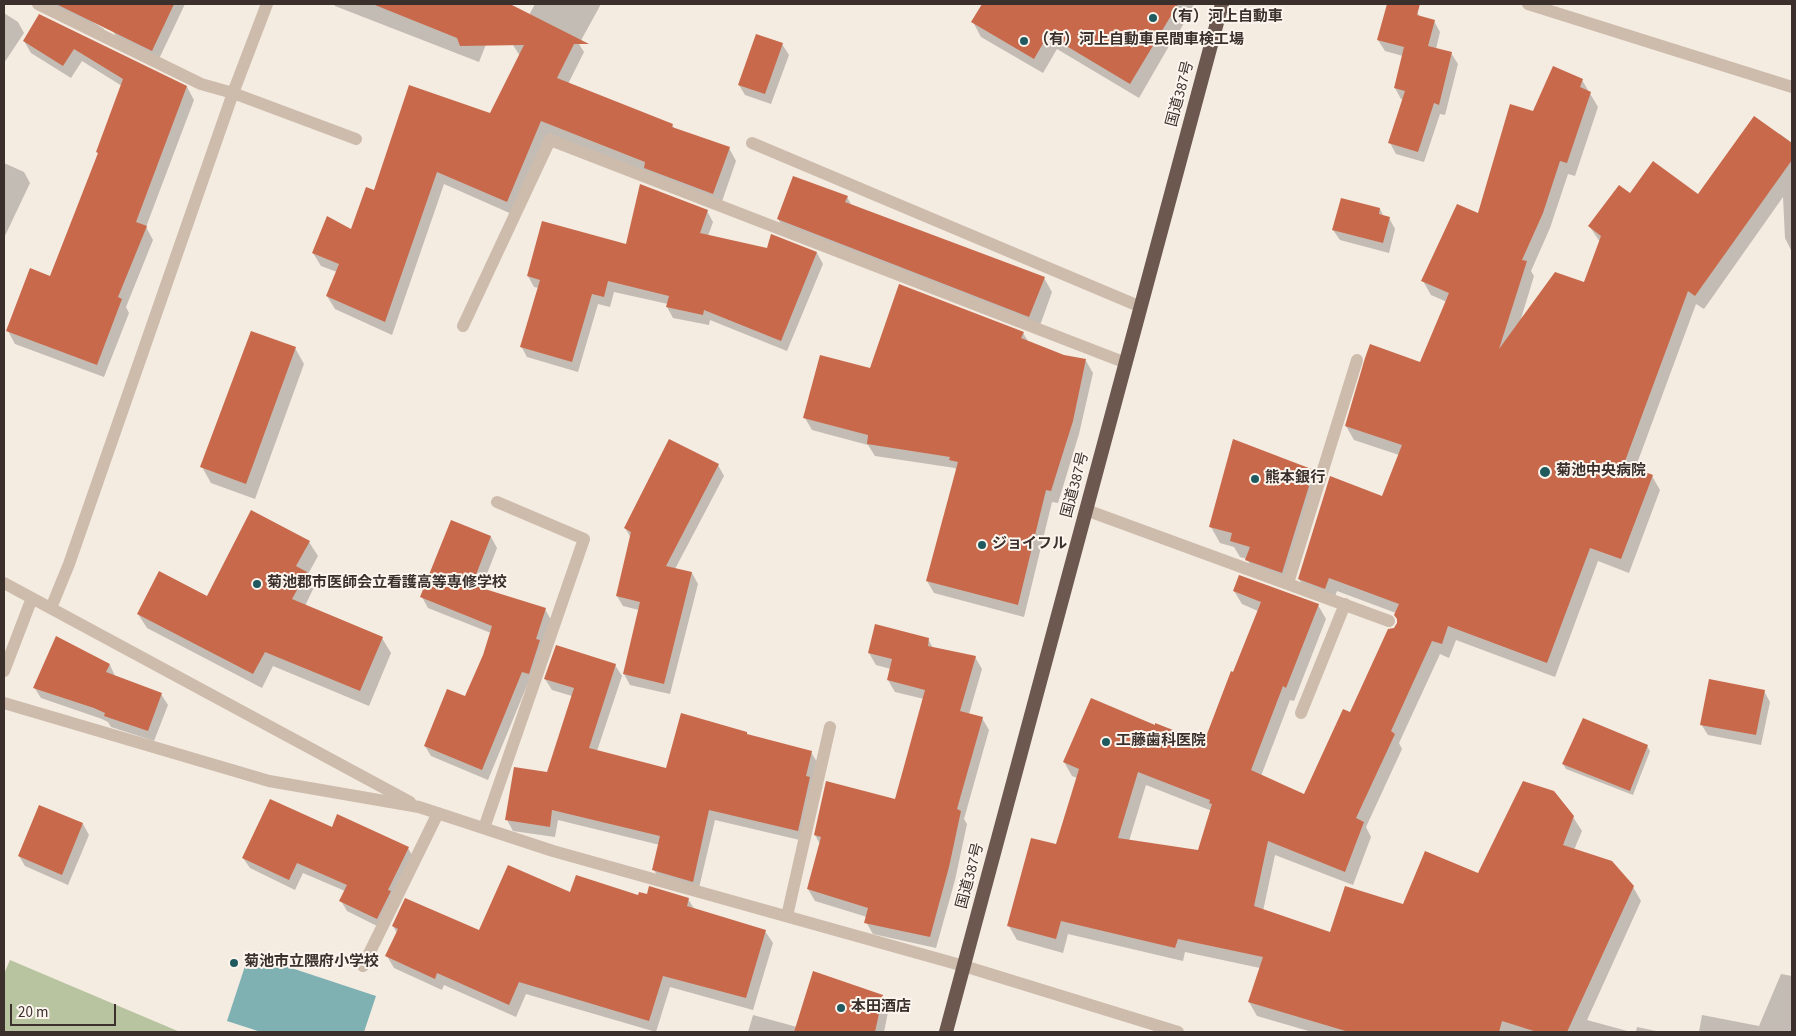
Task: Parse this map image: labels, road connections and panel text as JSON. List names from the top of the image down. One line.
{"streets":{"highway":["国道387号"]},"places":["（有）河上自動車","（有）河上自動車民間車検工場","菊池中央病院","熊本銀行","ジョイフル","菊池郡市医師会立看護高等専修学校","工藤歯科医院","菊池市立隈府小学校","本田酒店"],"scale_bar":"20 m"}
